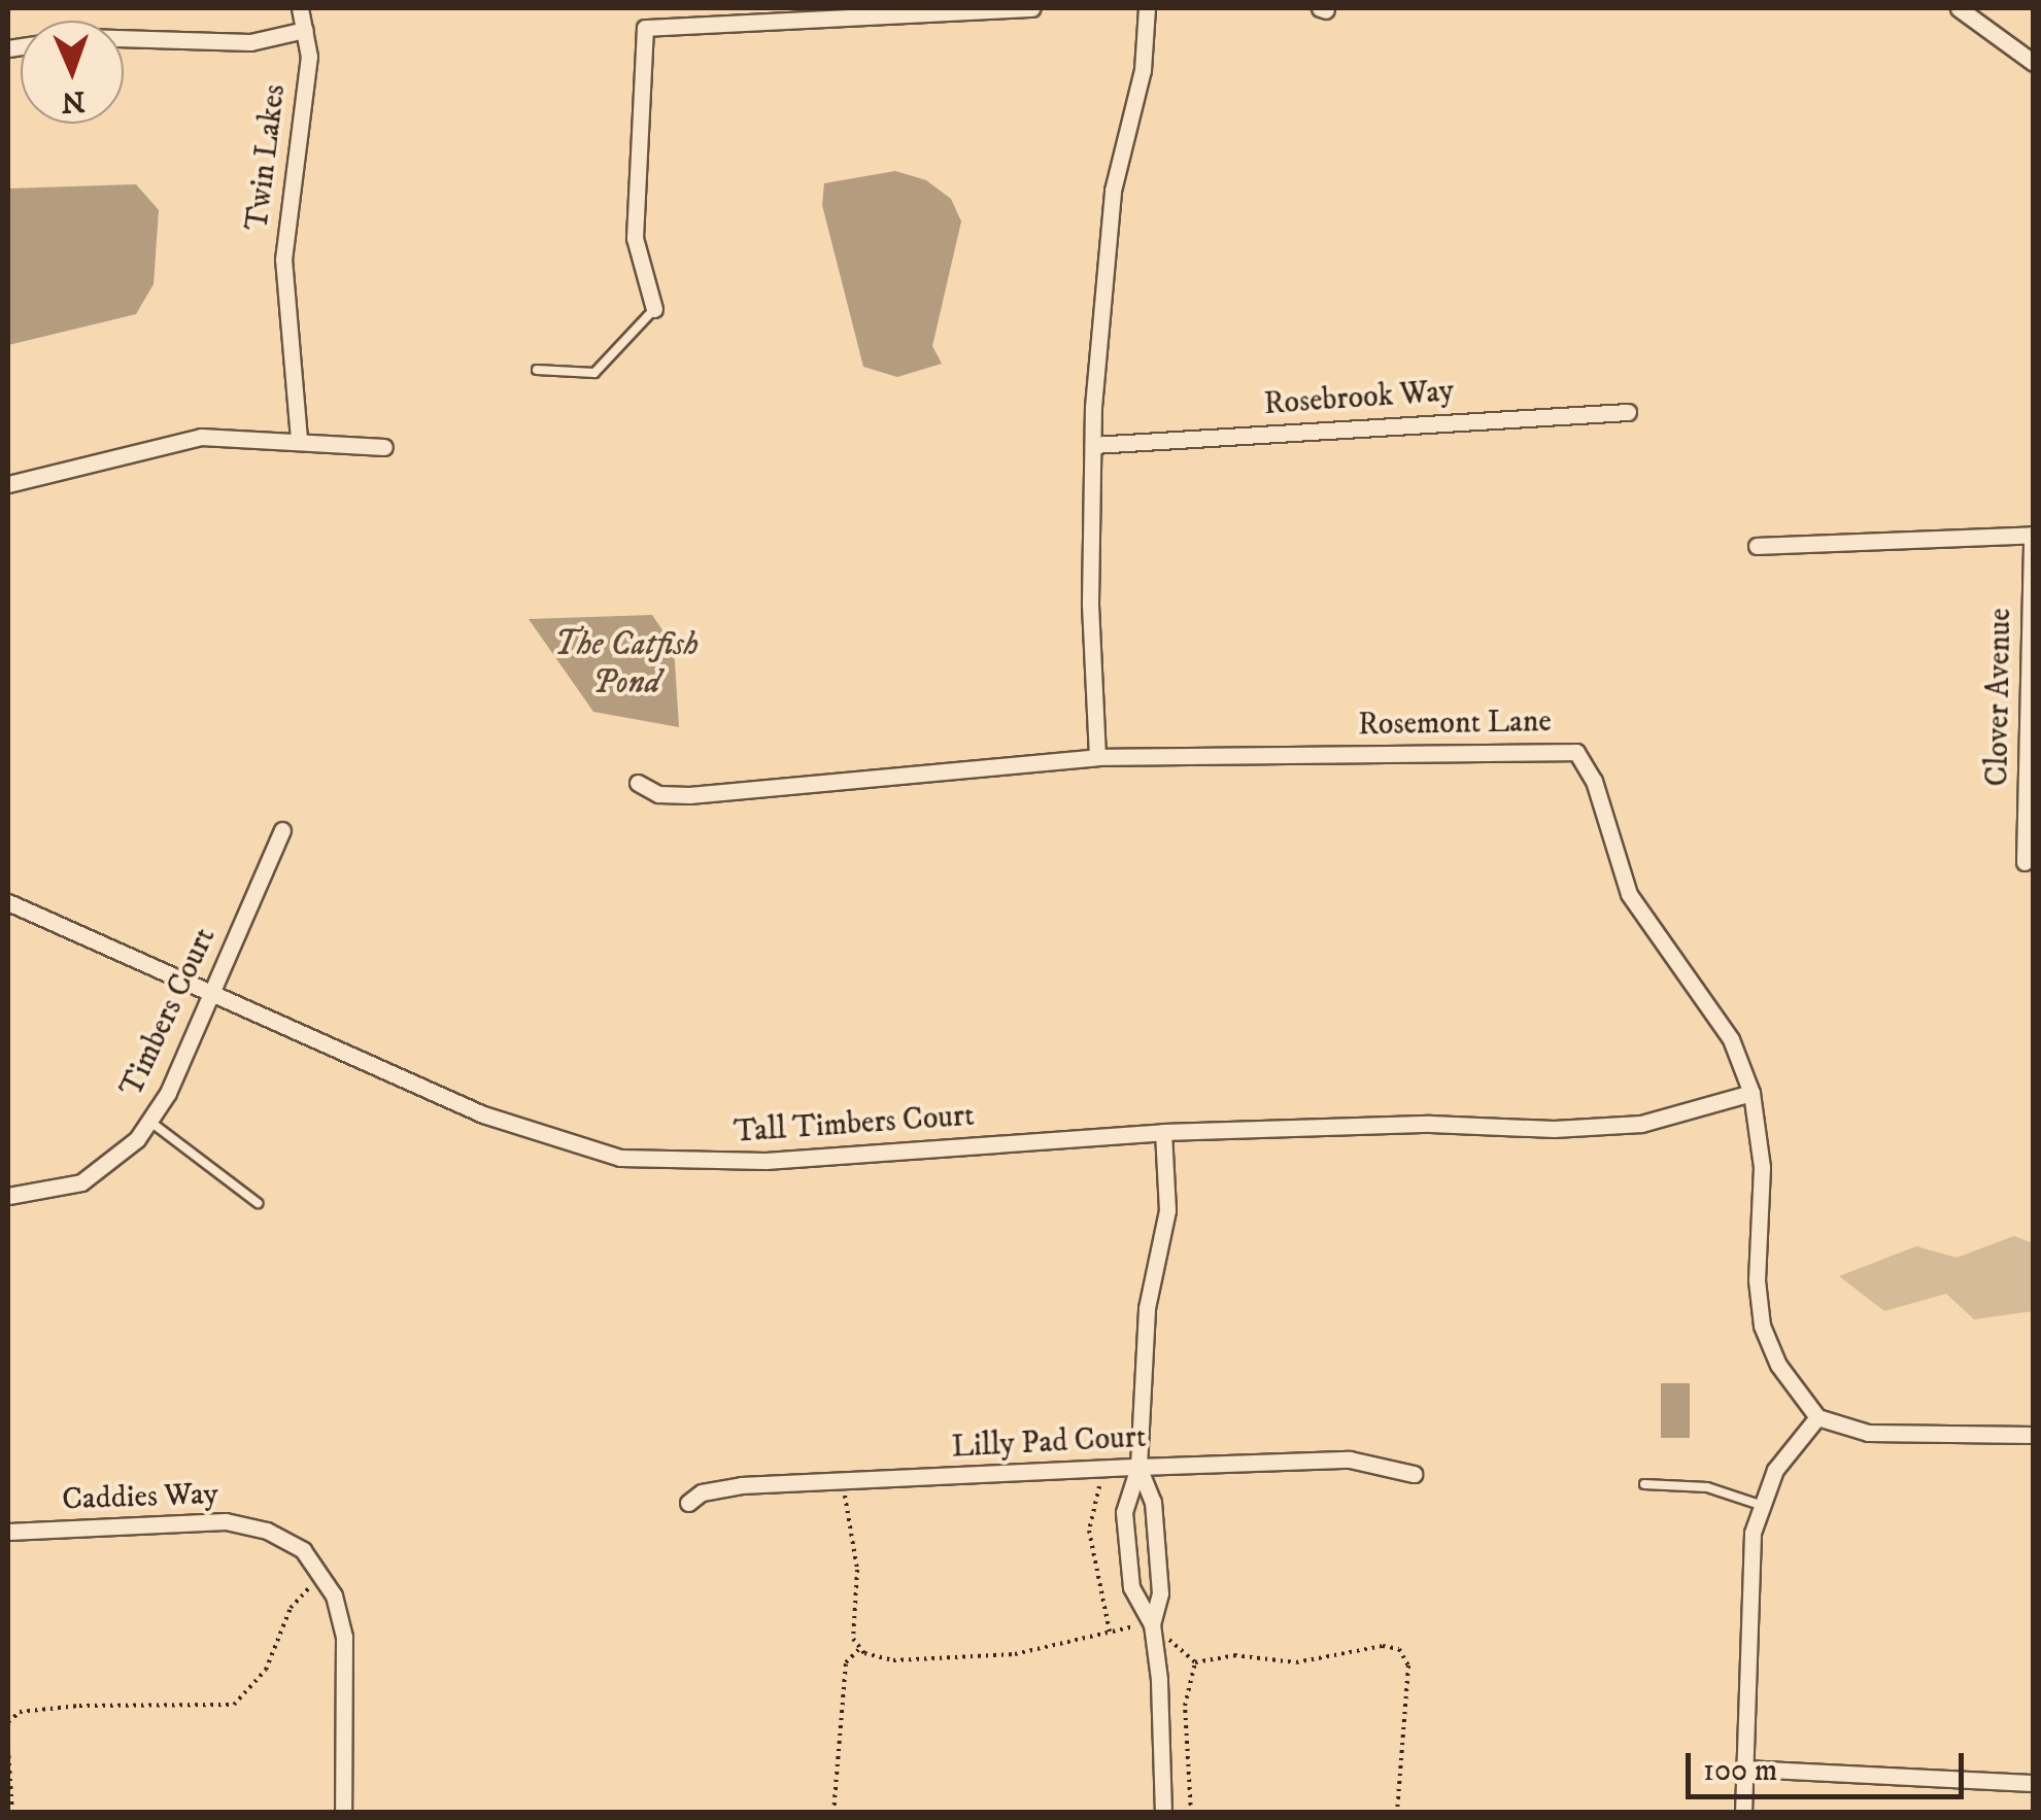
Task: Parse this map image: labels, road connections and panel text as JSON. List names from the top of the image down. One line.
{"streets":{"street":["Twin Lakes","Rosebrook Way","Clover Avenue","Rosemont Lane","Timbers Court","Tall Timbers Court","Lilly Pad Court","Caddies Way"]},"crossings":[["Rosemont Lane","Tall Timbers Court"],["Timbers Court","Tall Timbers Court"]],"water":["The Catfish Pond"],"scale_bar":"100 m","north":"bottom"}
